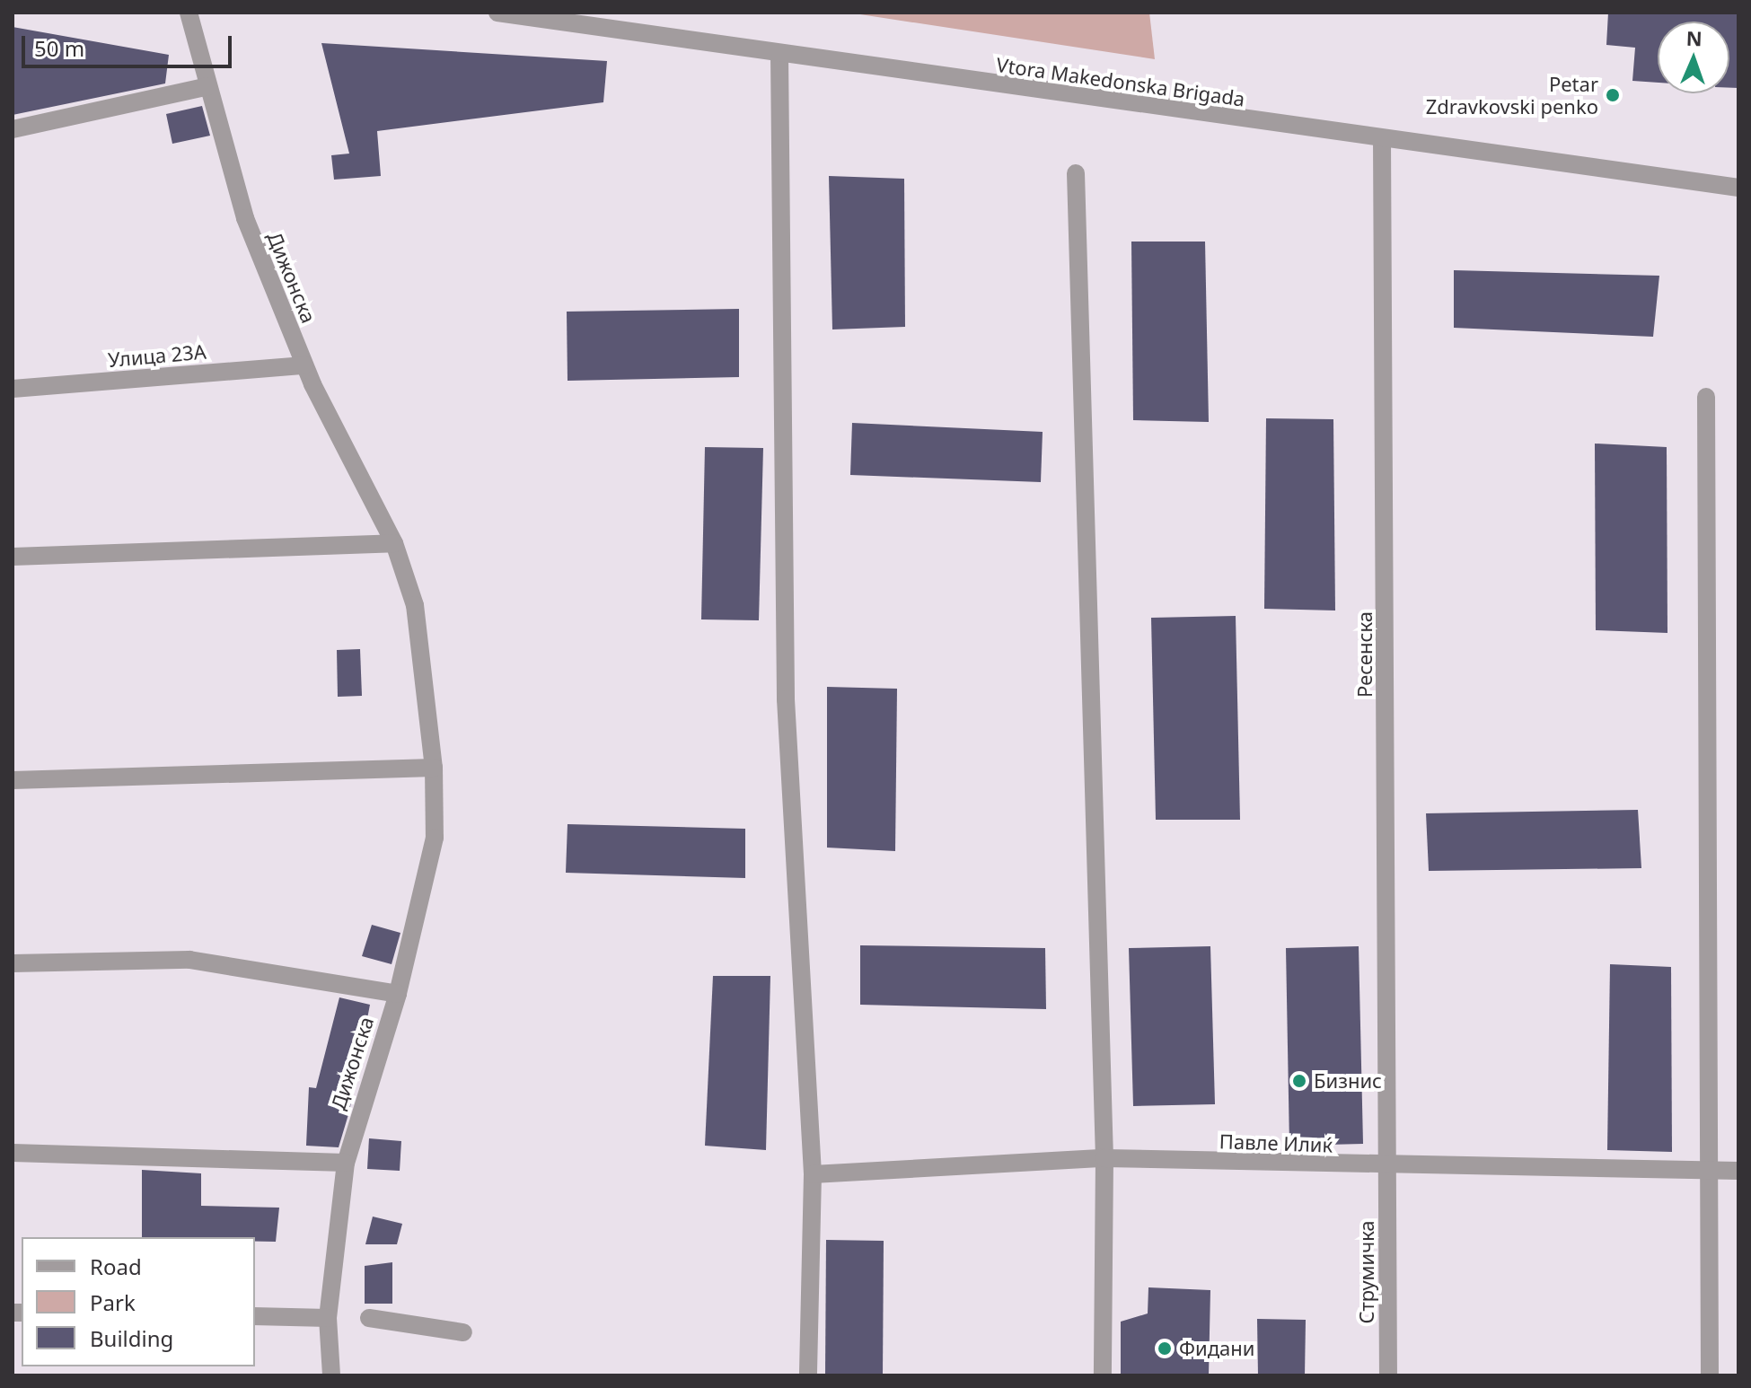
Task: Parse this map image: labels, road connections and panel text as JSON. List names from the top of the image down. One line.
{"streets":{"street":["Vtora Makedonska Brigada","Дижонска","Улица 23А","Ресенска","Павле Илиќ","Струмичка"]},"crossings":[["Vtora Makedonska Brigada","Ресенска"],["Дижонска","Улица 23А"],["Ресенска","Павле Илиќ"],["Ресенска","Струмичка"],["Павле Илиќ","Струмичка"]],"places":["Petar Zdravkovski penko","Бизнис","Фидани"],"legend":["Road","Park","Building"],"scale_bar":"50 m","north":"top"}
